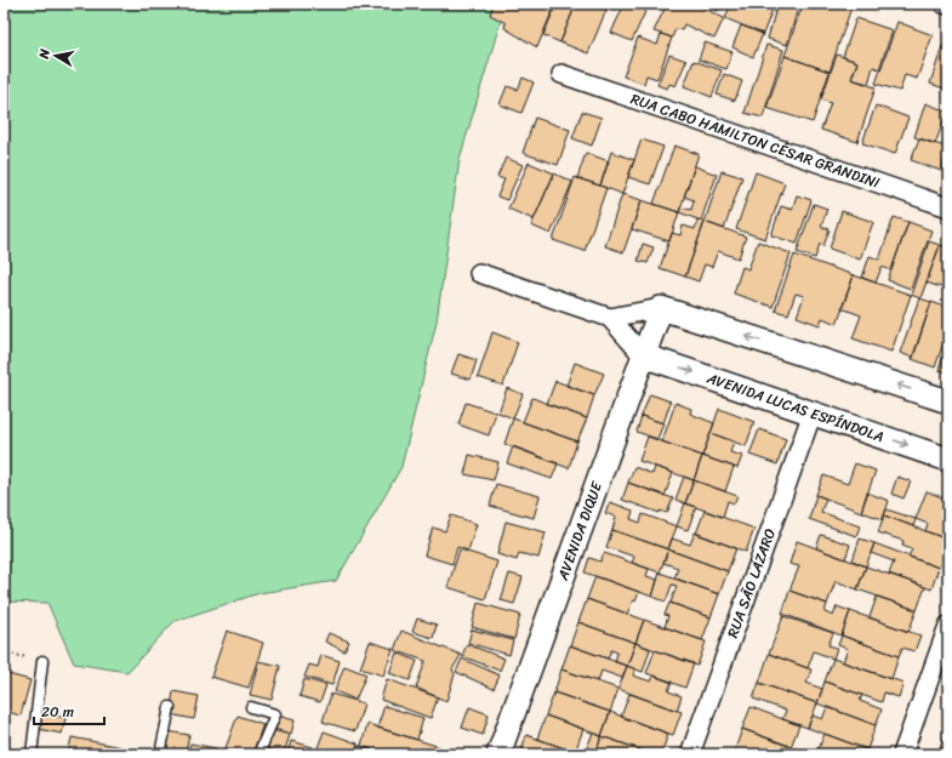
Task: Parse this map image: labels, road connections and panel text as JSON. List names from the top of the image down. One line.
{"streets":{"street":["RUA CABO HAMILTON CÉSAR GRANDINI","AVENIDA LUCAS ESPÍNDOLA","AVENIDA DIQUE","RUA SÃO LÁZARO"]},"crossings":[["AVENIDA LUCAS ESPÍNDOLA","AVENIDA DIQUE"],["AVENIDA LUCAS ESPÍNDOLA","RUA SÃO LÁZARO"]],"scale_bar":"20 m","north":"left"}
